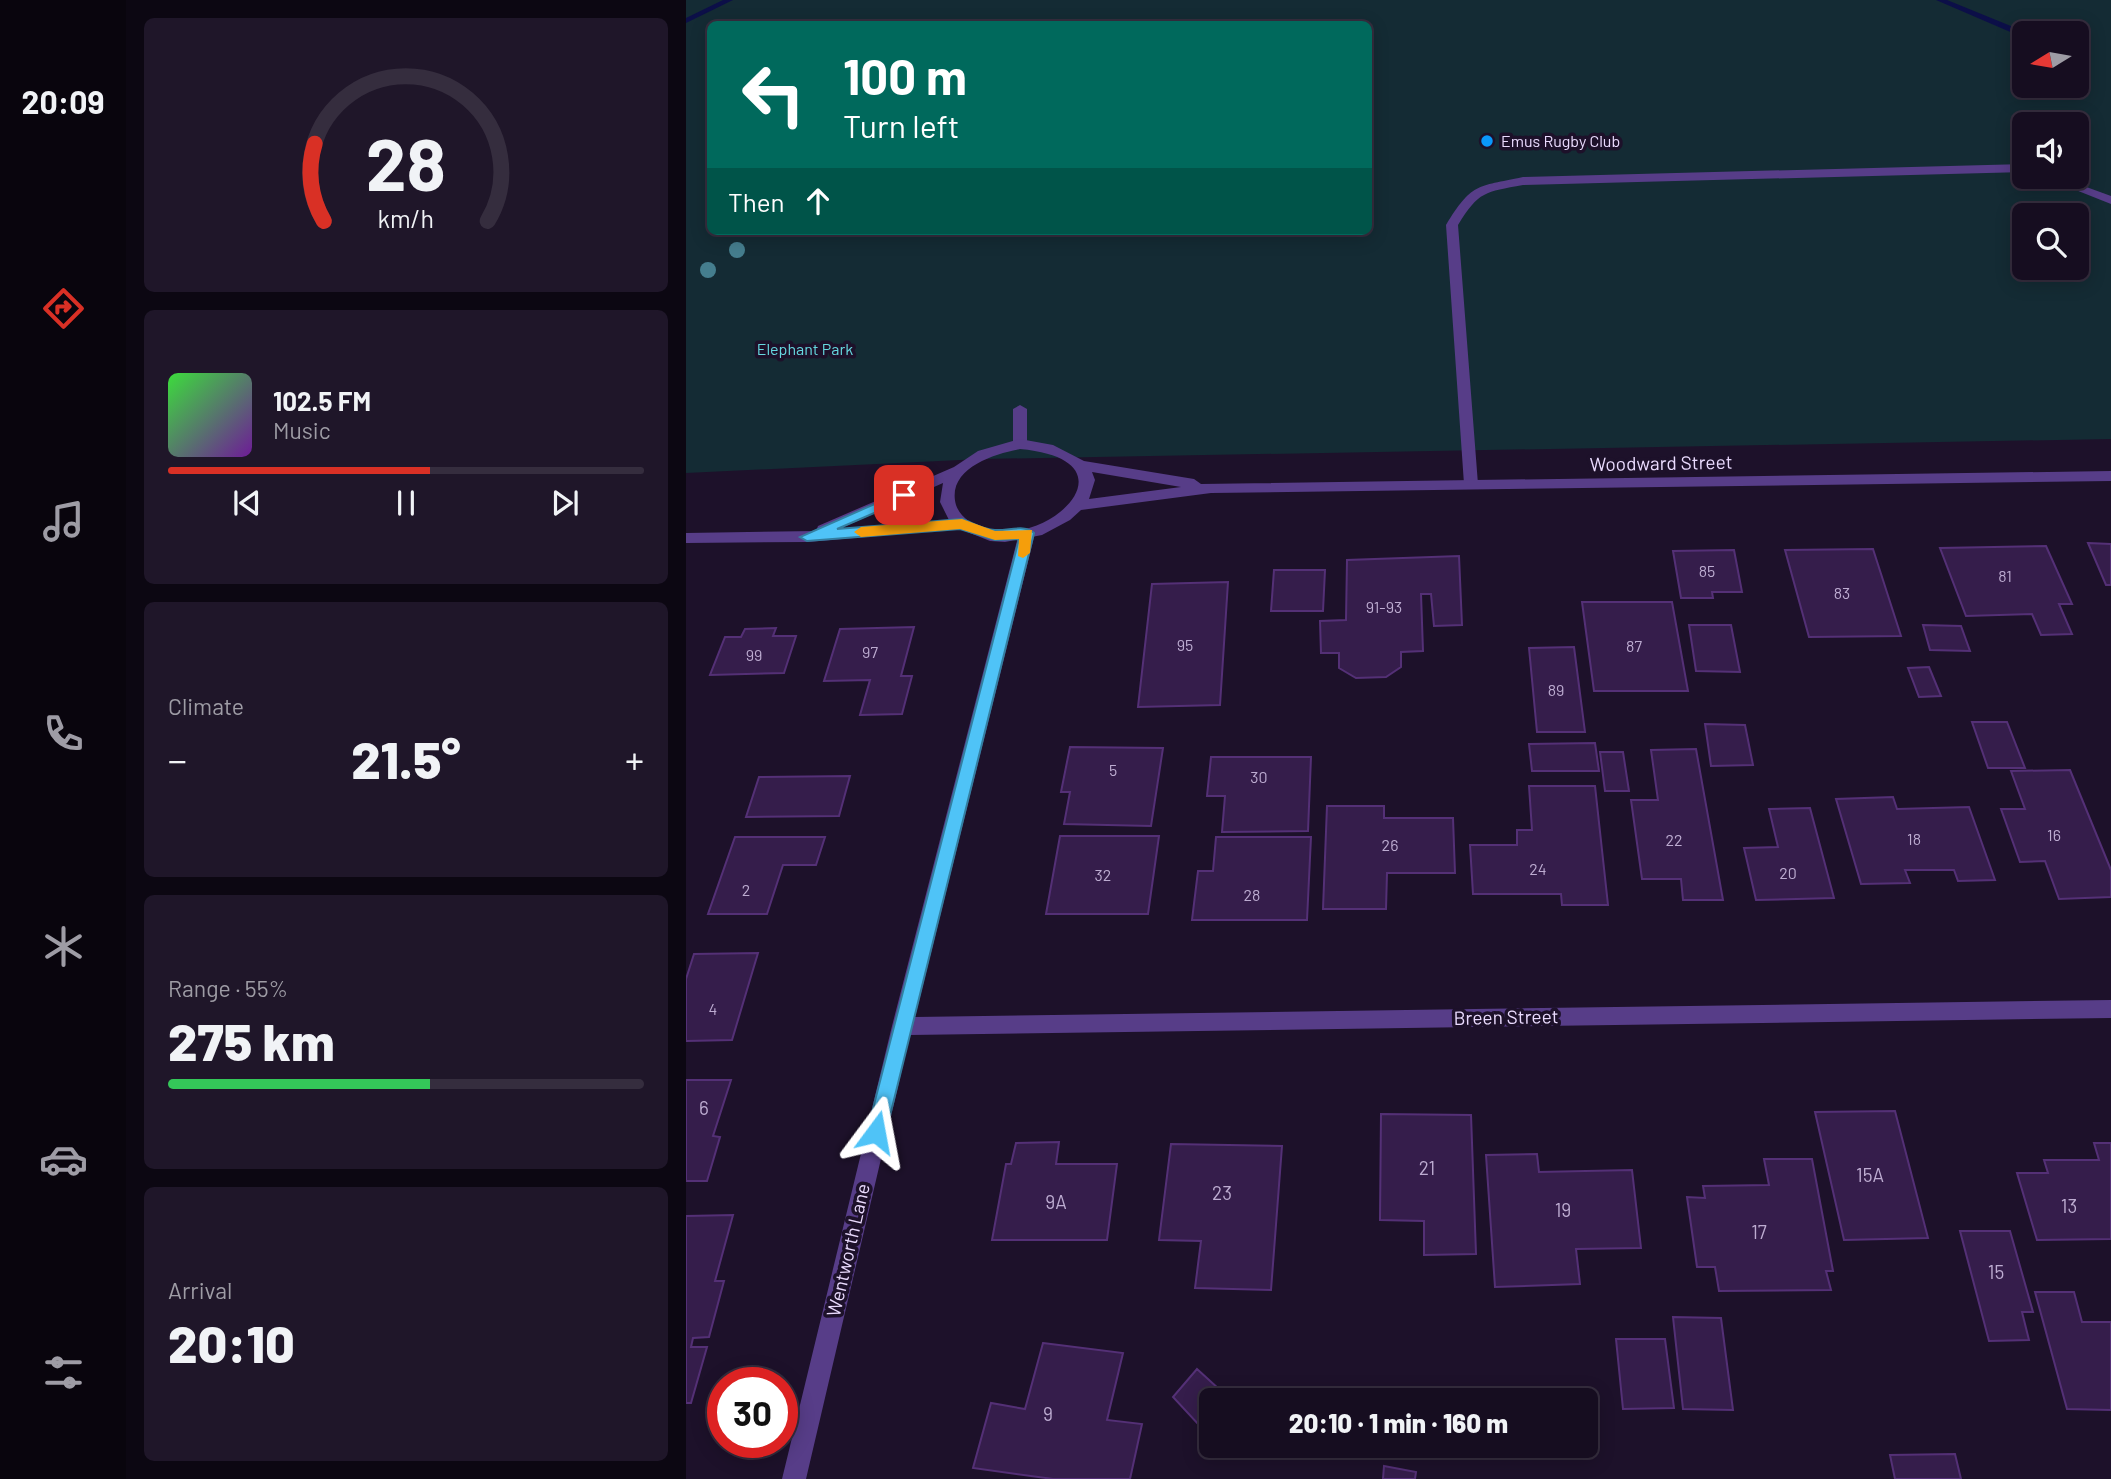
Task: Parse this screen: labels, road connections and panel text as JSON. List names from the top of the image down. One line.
{"streets":{"street":["Woodward Street","Breen Street","Wentworth Lane"]},"crossings":[["Woodward Street","Wentworth Lane"],["Breen Street","Wentworth Lane"]],"parks":["Elephant Park"],"places":["Emus Rugby Club"],"house_numbers":["85","81","83","91-93","95","87","97","99","89","5","30","16","18","22","26","24","20","32","2","28","4","6","21","15A","23","9A","13","19","17","15","9"],"north":"left","page":{"tabs":"20:09","turn":["100 m","Turn left"],"then":"Then","song":["102.5 FM","Music"],"tile":["Climate",["Range · 55%","275 km"],["Arrival","20:10"]],"heat":["−","21.5°","+"],"limit":"30","trip":"20:10 · 1 min · 160 m","gauge":["28","km/h"]}}
